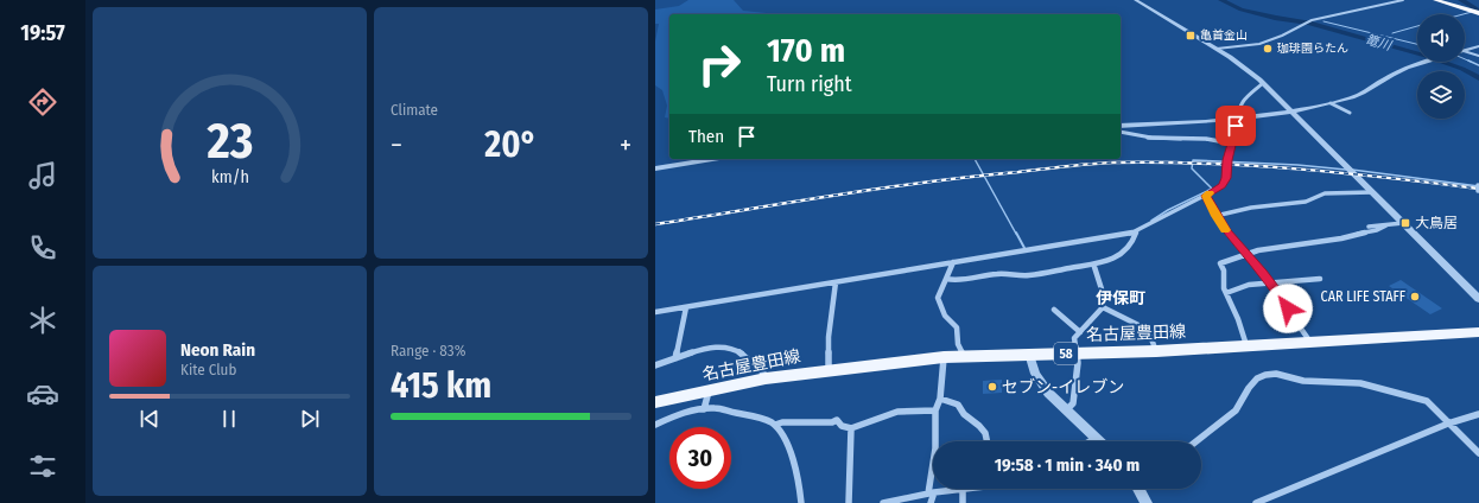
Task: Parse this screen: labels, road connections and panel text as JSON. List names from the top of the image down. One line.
{"streets":{"main road":["名古屋豊田線","58"]},"districts":["伊保町"],"water":["篭川"],"places":{"transit":["亀首金山","大鳥居"],"other":["珈琲園らたん","CAR LIFE STAFF","セブン-イレブン"]},"page":{"tabs":"19:57","tile":["Climate",["Range · 83%","415 km"]],"turn":["170 m","Turn right"],"then":"Then","heat":["−","20°","+"],"song":["Neon Rain","Kite Club"],"limit":"30","trip":"19:58 · 1 min · 340 m","gauge":["23","km/h"]}}
